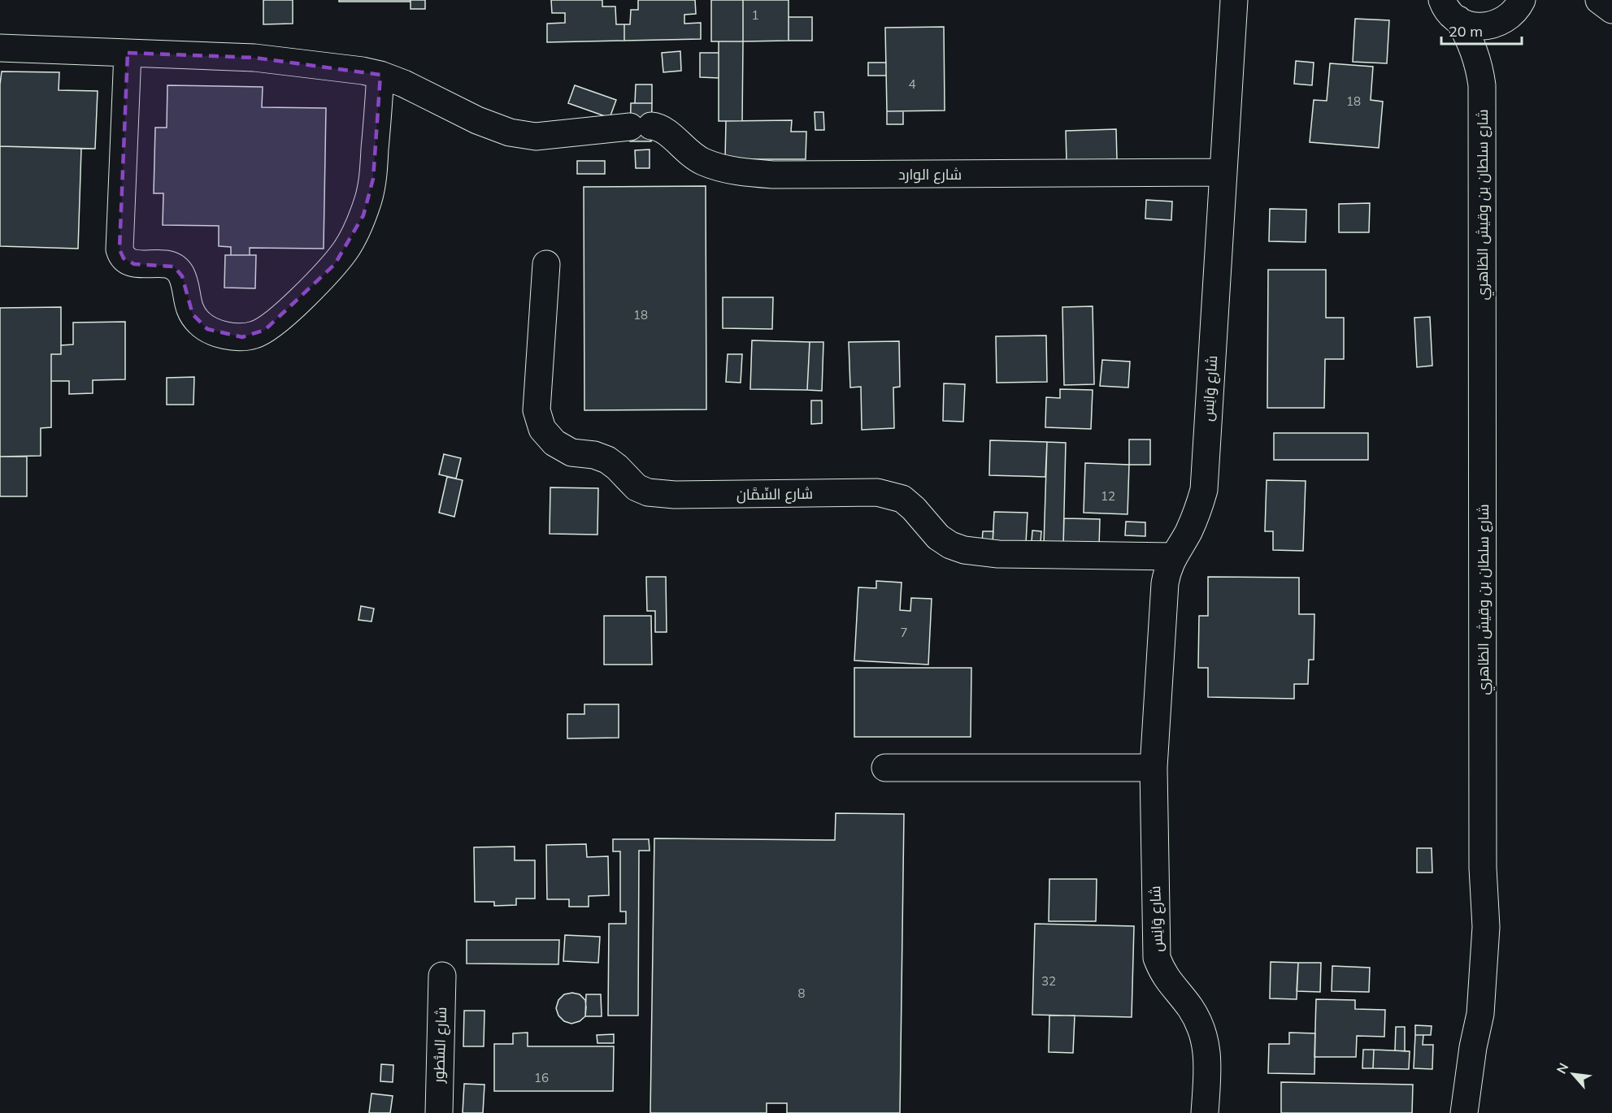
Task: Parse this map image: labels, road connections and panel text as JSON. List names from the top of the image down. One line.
{"streets":{"street":["شارع الوارد","شارع سلطان بن وقيش الظاهري","شارع وَانِس","شارع السِّمَّان","شارع السُّطور"]},"crossings":[["شارع الوارد","شارع وَانِس"],["شارع وَانِس","شارع السِّمَّان"]],"house_numbers":["1","4","18","18","12","7","32","8","16"],"scale_bar":"20 m","north":"top left"}
